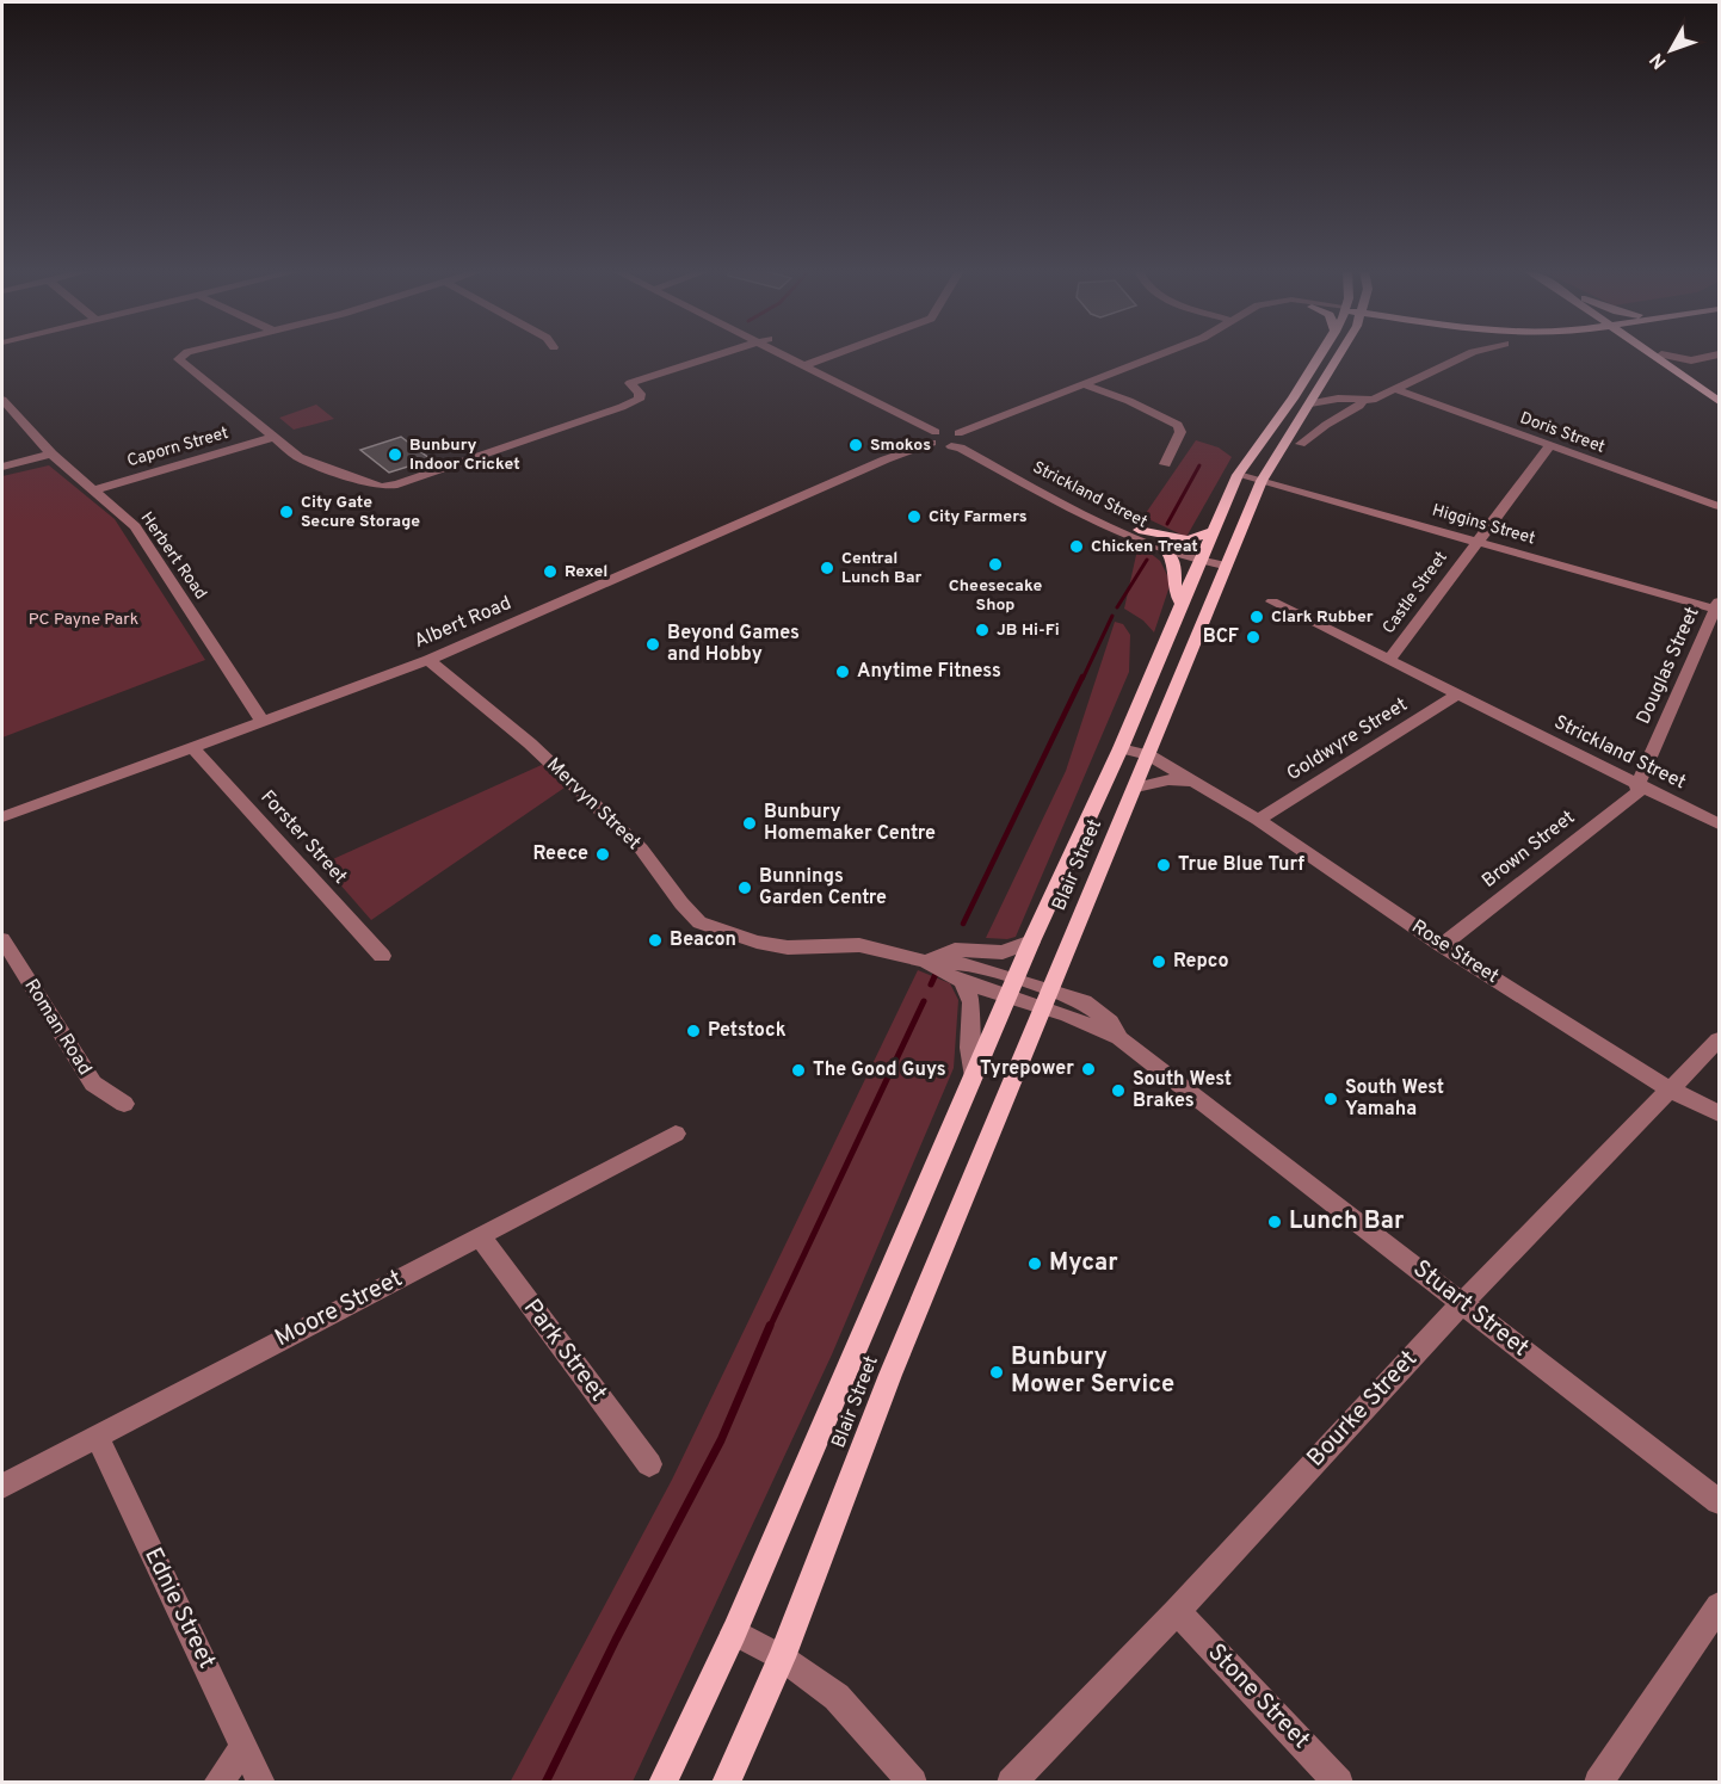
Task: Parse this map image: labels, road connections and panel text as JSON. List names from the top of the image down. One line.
{"streets":{"main road":["Blair Street"],"street":["Doris Street","Caporn Street","Strickland Street","Higgins Street","Herbert Road","Castle Street","Albert Road","Douglas Street","Goldwyre Street","Mervyn Street","Forster Street","Brown Street","Rose Street","Roman Road","Moore Street","Stuart Street","Park Street","Bourke Street","Ednie Street","Stone Street"]},"crossings":[["Doris Street","Castle Street"],["Caporn Street","Herbert Road"],["Strickland Street","Castle Street"],["Strickland Street","Albert Road"],["Strickland Street","Douglas Street"],["Strickland Street","Goldwyre Street"],["Strickland Street","Brown Street"],["Strickland Street","Blair Street"],["Higgins Street","Castle Street"],["Higgins Street","Douglas Street"],["Higgins Street","Blair Street"],["Herbert Road","Albert Road"],["Albert Road","Mervyn Street"],["Albert Road","Forster Street"],["Douglas Street","Brown Street"],["Goldwyre Street","Rose Street"],["Mervyn Street","Blair Street"],["Mervyn Street","Stuart Street"],["Brown Street","Rose Street"],["Blair Street","Rose Street"],["Blair Street","Stuart Street"],["Rose Street","Bourke Street"],["Moore Street","Park Street"],["Moore Street","Ednie Street"],["Stuart Street","Bourke Street"],["Bourke Street","Stone Street"]],"parks":["PC Payne Park"],"places":["Smokos","Bunbury Indoor Cricket","City Gate Secure Storage","City Farmers","Chicken Treat","Cheesecake Shop","Central Lunch Bar","Rexel","Clark Rubber","JB Hi-Fi","BCF","Beyond Games and Hobby","Anytime Fitness","Bunbury Homemaker Centre","Reece","True Blue Turf","Bunnings Garden Centre","Beacon","Repco","Petstock","Tyrepower","The Good Guys","South West Brakes","South West Yamaha","Lunch Bar","Mycar","Bunbury Mower Service"],"north":"bottom left"}
